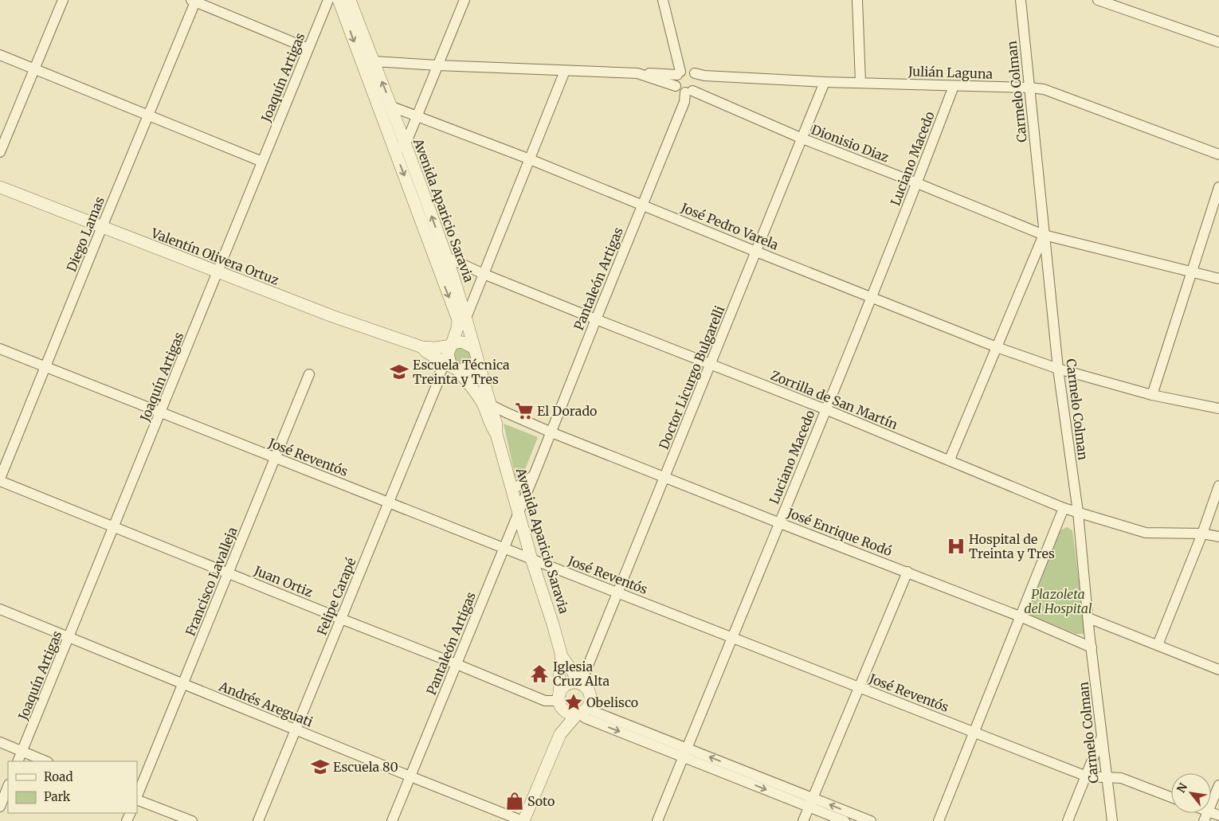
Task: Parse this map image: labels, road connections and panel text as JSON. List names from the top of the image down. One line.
{"streets":{"street":["Julián Laguna","Joaquín Artigas","Carmelo Colman","Dionisio Diaz","Luciano Macedo","Avenida Aparicio Saravia","José Pedro Varela","Diego Lamas","Valentín Olivera Ortuz","Pantaleón Artigas","Doctor Licurgo Bulgarelli","Zorrilla de San Martín","José Reventós","José Enrique Rodó","Francisco Lavalleja","Juan Ortiz","Felipe Carapé","Andrés Areguati"]},"crossings":[["Julián Laguna","Carmelo Colman"],["Julián Laguna","Dionisio Diaz"],["Julián Laguna","Luciano Macedo"],["Julián Laguna","Pantaleón Artigas"],["Julián Laguna","Doctor Licurgo Bulgarelli"],["Joaquín Artigas","Valentín Olivera Ortuz"],["Joaquín Artigas","José Reventós"],["Joaquín Artigas","Juan Ortiz"],["Joaquín Artigas","Andrés Areguati"],["Carmelo Colman","Dionisio Diaz"],["Carmelo Colman","José Pedro Varela"],["Carmelo Colman","Zorrilla de San Martín"],["Carmelo Colman","José Reventós"],["Carmelo Colman","José Enrique Rodó"],["Dionisio Diaz","Luciano Macedo"],["Dionisio Diaz","Pantaleón Artigas"],["Dionisio Diaz","Doctor Licurgo Bulgarelli"],["Luciano Macedo","José Pedro Varela"],["Luciano Macedo","Zorrilla de San Martín"],["Luciano Macedo","José Reventós"],["Luciano Macedo","José Enrique Rodó"],["Avenida Aparicio Saravia","José Pedro Varela"],["Avenida Aparicio Saravia","Valentín Olivera Ortuz"],["Avenida Aparicio Saravia","Pantaleón Artigas"],["Avenida Aparicio Saravia","Doctor Licurgo Bulgarelli"],["Avenida Aparicio Saravia","Zorrilla de San Martín"],["Avenida Aparicio Saravia","José Reventós"],["Avenida Aparicio Saravia","José Enrique Rodó"],["Avenida Aparicio Saravia","Juan Ortiz"],["Avenida Aparicio Saravia","Felipe Carapé"],["José Pedro Varela","Pantaleón Artigas"],["José Pedro Varela","Doctor Licurgo Bulgarelli"],["Diego Lamas","Valentín Olivera Ortuz"],["Diego Lamas","José Reventós"],["Diego Lamas","Juan Ortiz"],["Valentín Olivera Ortuz","Felipe Carapé"],["Pantaleón Artigas","Zorrilla de San Martín"],["Pantaleón Artigas","José Reventós"],["Pantaleón Artigas","José Enrique Rodó"],["Pantaleón Artigas","Juan Ortiz"],["Pantaleón Artigas","Andrés Areguati"],["Doctor Licurgo Bulgarelli","Zorrilla de San Martín"],["Doctor Licurgo Bulgarelli","José Reventós"],["Doctor Licurgo Bulgarelli","José Enrique Rodó"],["Doctor Licurgo Bulgarelli","Juan Ortiz"],["José Reventós","Francisco Lavalleja"],["José Reventós","Felipe Carapé"],["Francisco Lavalleja","Juan Ortiz"],["Francisco Lavalleja","Andrés Areguati"],["Juan Ortiz","Felipe Carapé"],["Felipe Carapé","Andrés Areguati"]],"parks":["Plazoleta del Hospital"],"places":{"school or university":["Escuela Técnica Treinta y Tres","Escuela 80"],"supermarket":["El Dorado"],"hospital":["Hospital de Treinta y Tres"],"temple":["Iglesia Cruz Alta"],"place":["Obelisco"],"shop":["Soto"]},"legend":["Road","Park"],"north":"top left"}
